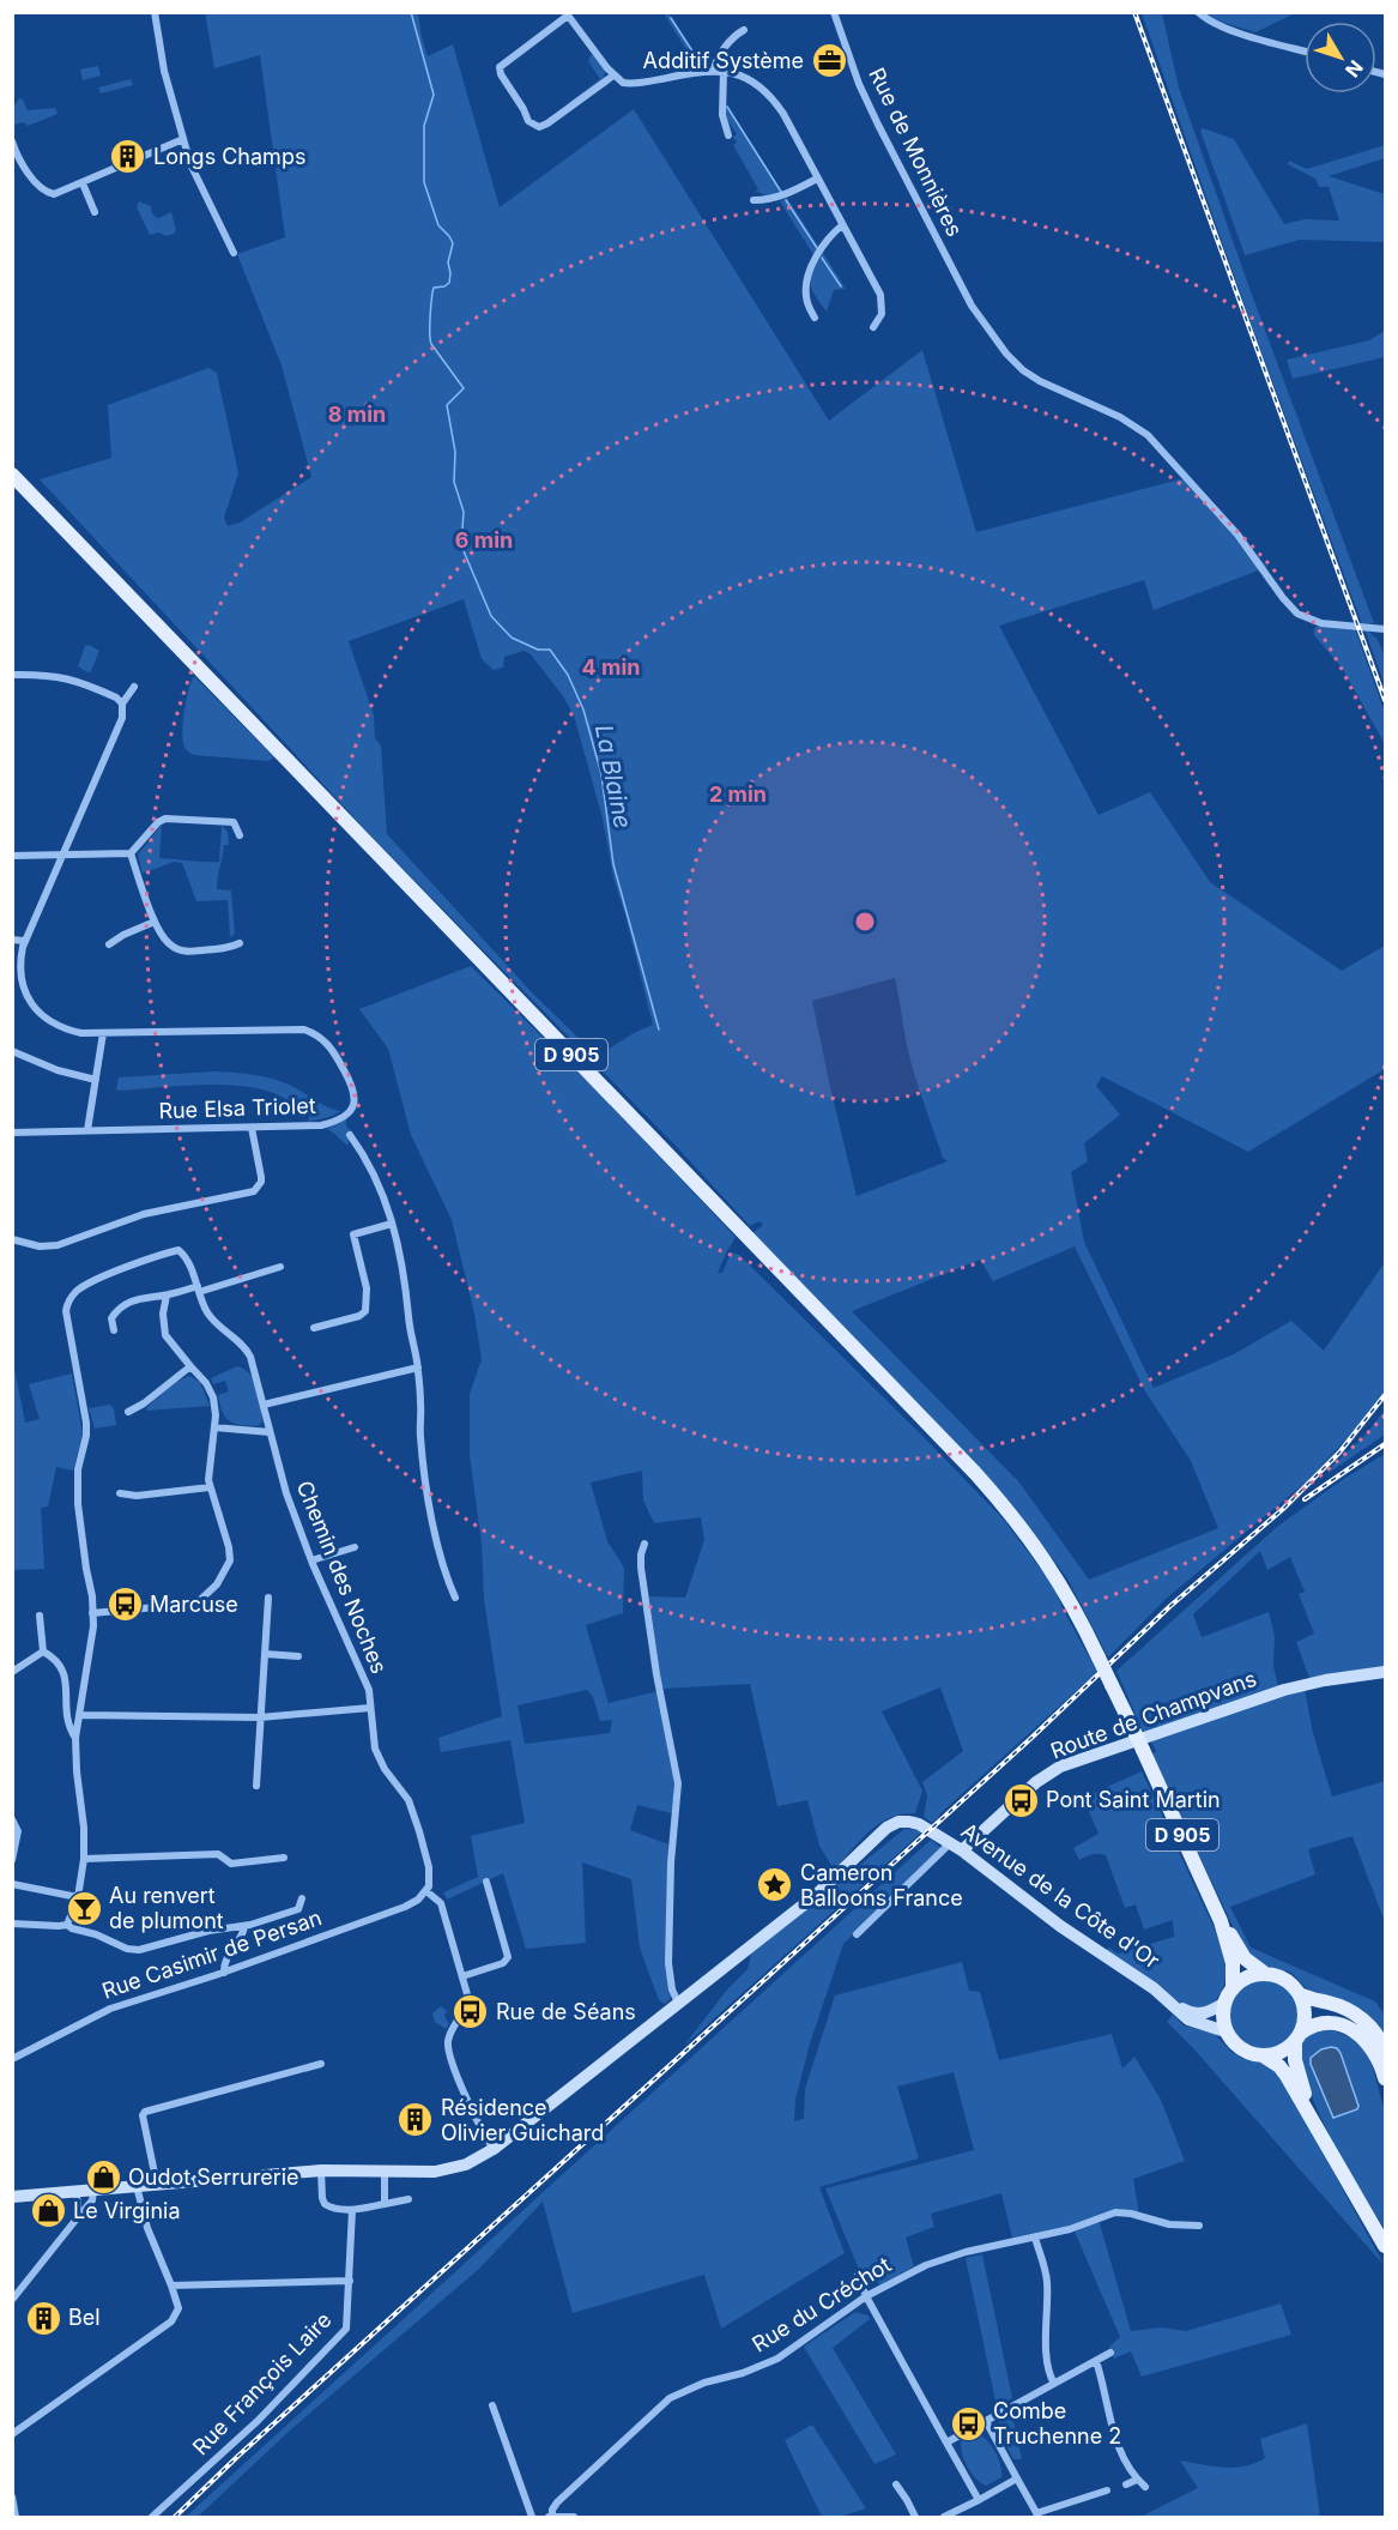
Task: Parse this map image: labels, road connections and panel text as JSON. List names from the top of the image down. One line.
{"streets":{"main road":["D 905","Route de Champvans","Avenue de la Côte d'Or"],"street":["Rue de Monnières","Rue Elsa Triolet","Chemin des Noches","Rue Casimir de Persan","Rue du Créchot","Rue François Laire"]},"crossings":[["D 905","Avenue de la Côte d'Or"],["Chemin des Noches","Rue Casimir de Persan"],["Route de Champvans","Avenue de la Côte d'Or"]],"water":["La Blaine"],"places":{"office":["Additif Système"],"building":["Longs Champs","Résidence Olivier Guichard","Bel"],"bus stop":["Marcuse","Pont Saint Martin","Rue de Séans","Combe Truchenne 2"],"place":["Cameron Balloons France"],"bar":["Au renvert de plumont"],"shop":["Oudot Serrurerie","Le Virginia"]},"north":"bottom right","rings":["8 min","6 min","4 min","2 min"]}
